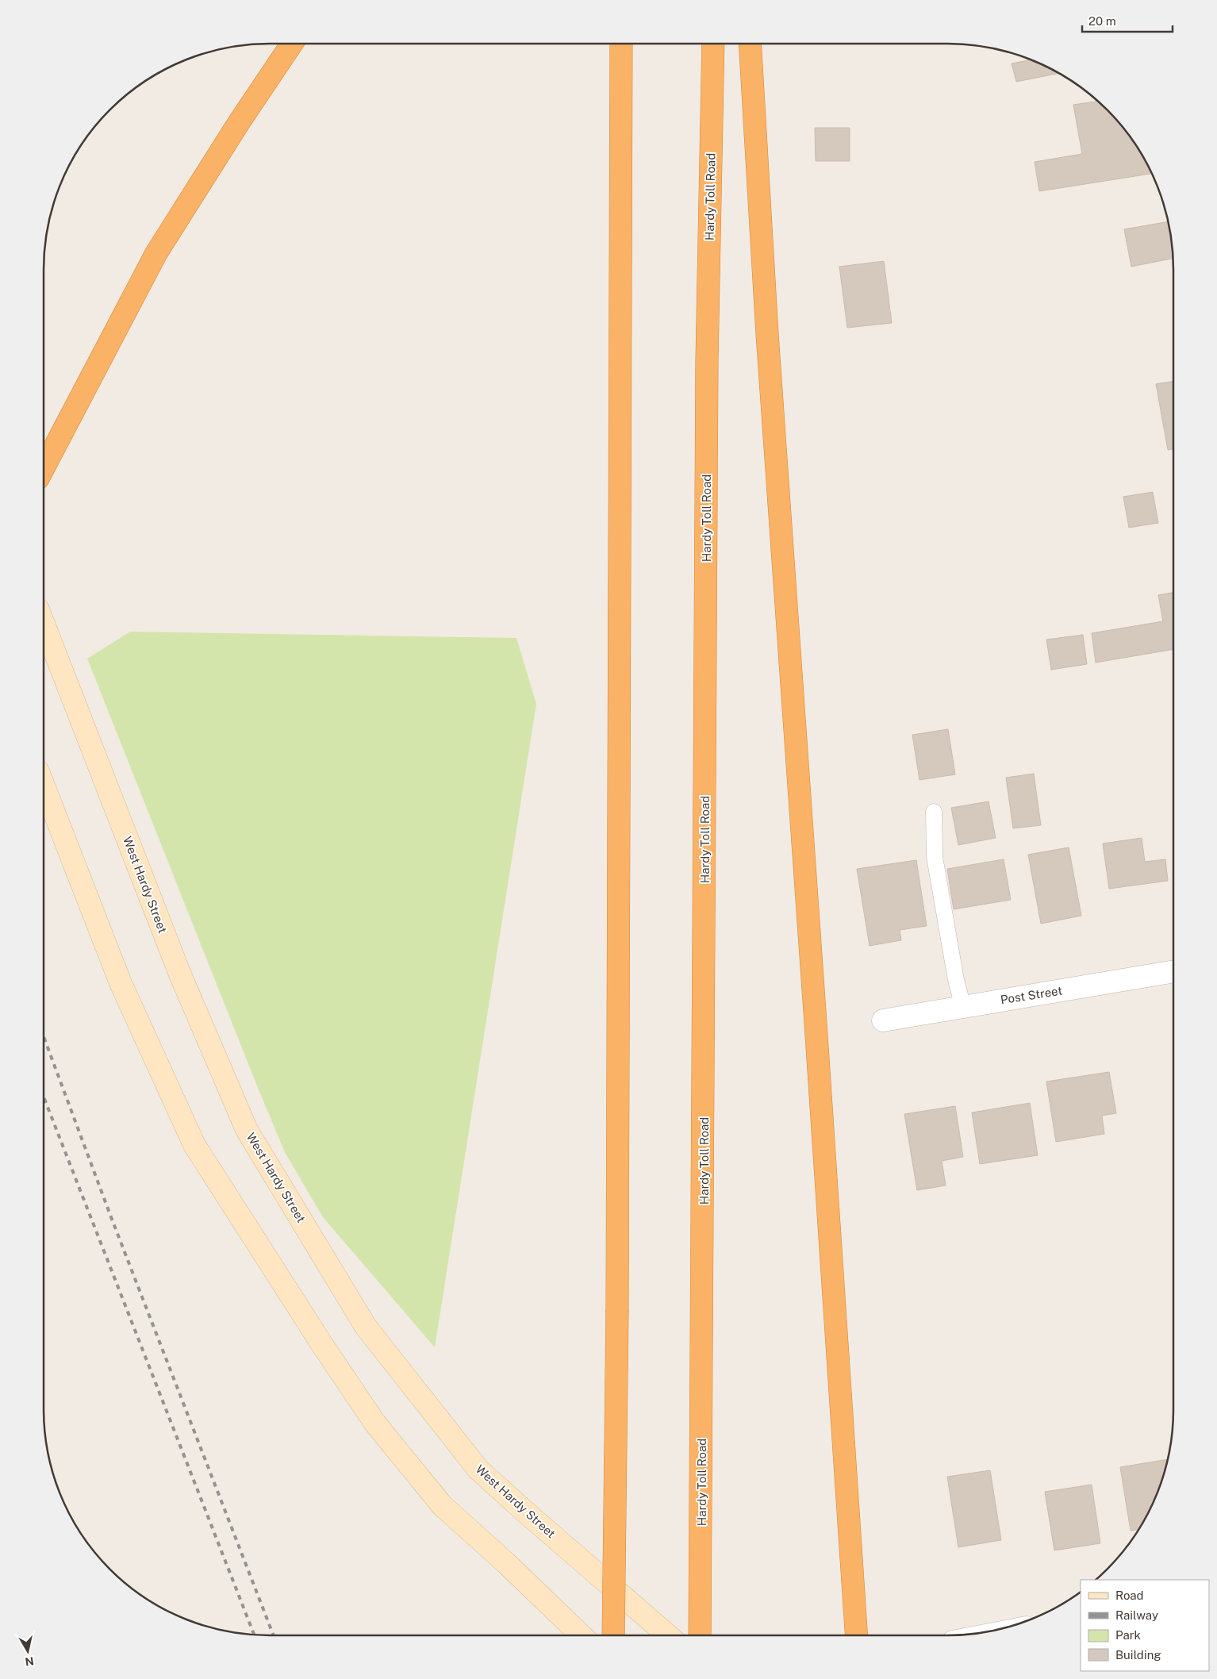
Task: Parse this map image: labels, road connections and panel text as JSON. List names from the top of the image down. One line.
{"streets":{"highway":["Hardy Toll Road"],"main road":["West Hardy Street"],"street":["Post Street"]},"legend":["Road","Railway","Park","Building"],"scale_bar":"20 m","north":"bottom"}
